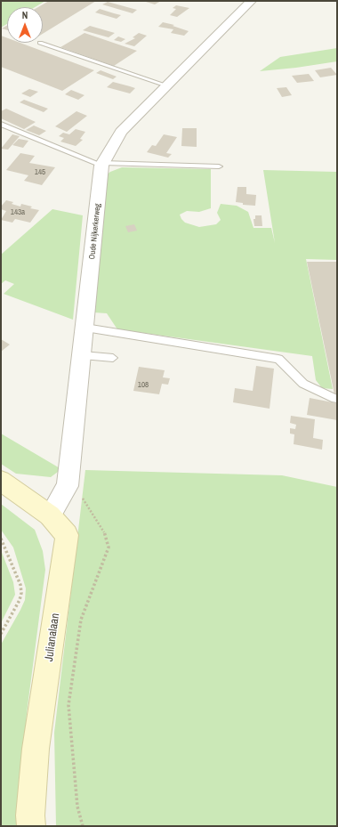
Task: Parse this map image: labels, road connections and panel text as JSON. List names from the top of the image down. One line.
{"streets":{"street":["Oude Nijkerkerweg","Julianalaan"]},"crossings":[["Oude Nijkerkerweg","Julianalaan"]],"house_numbers":["145","143a","108"],"north":"top"}
